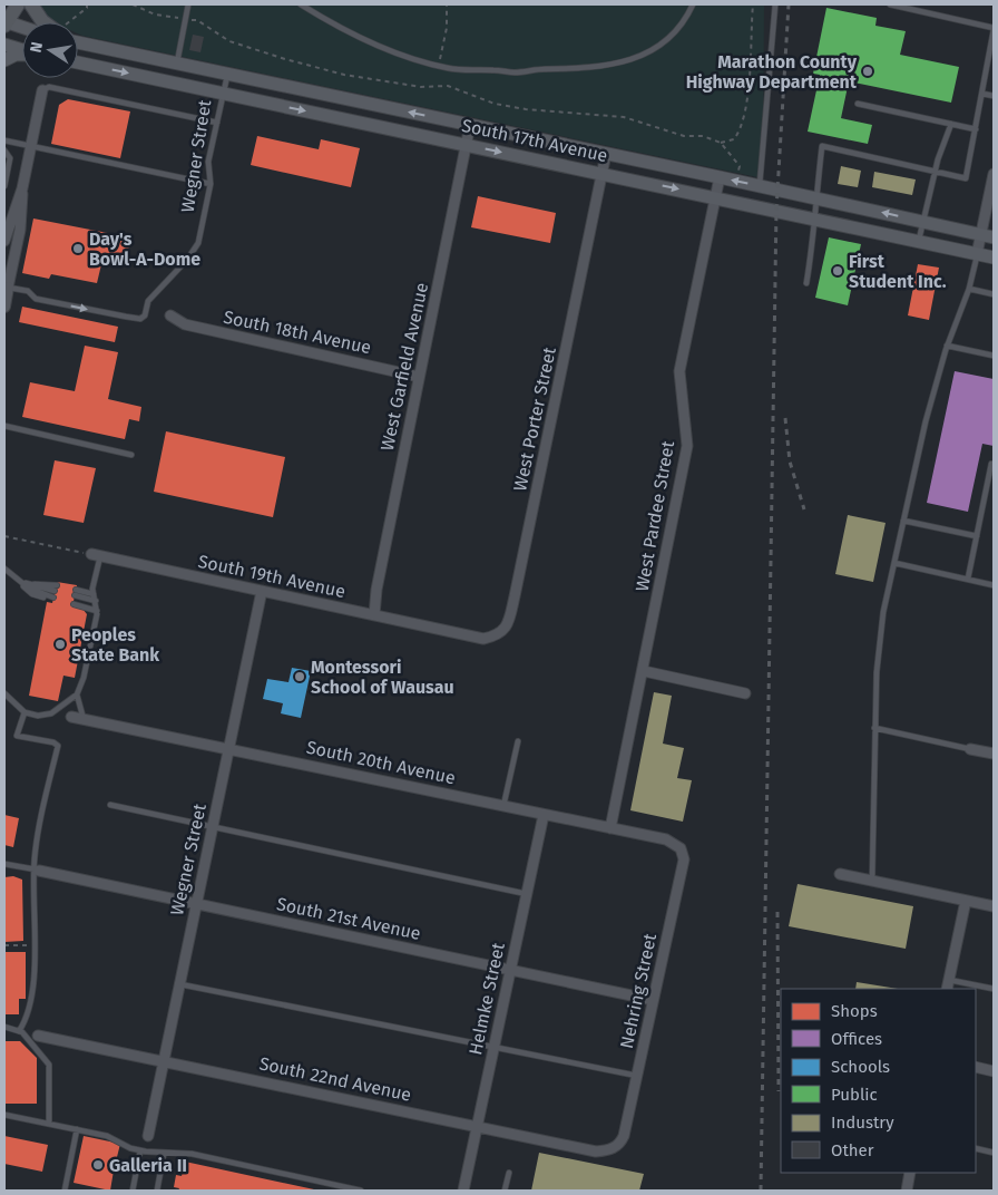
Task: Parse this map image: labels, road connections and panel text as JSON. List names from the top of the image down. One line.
{"streets":{"main road":["South 17th Avenue"],"street":["Wegner Street","South 18th Avenue","West Garfield Avenue","West Porter Street","West Pardee Street","South 19th Avenue","South 20th Avenue","South 21st Avenue","Nehring Street","Helmke Street","South 22nd Avenue"]},"crossings":[["South 17th Avenue","Wegner Street"],["South 17th Avenue","West Garfield Avenue"],["South 17th Avenue","West Porter Street"],["South 17th Avenue","West Pardee Street"],["Wegner Street","South 19th Avenue"],["Wegner Street","South 20th Avenue"],["Wegner Street","South 21st Avenue"],["Wegner Street","South 22nd Avenue"],["South 18th Avenue","West Garfield Avenue"],["West Garfield Avenue","South 19th Avenue"],["West Porter Street","South 19th Avenue"],["West Pardee Street","South 20th Avenue"],["South 20th Avenue","Nehring Street"],["South 20th Avenue","Helmke Street"],["South 21st Avenue","Nehring Street"],["South 21st Avenue","Helmke Street"],["Nehring Street","South 22nd Avenue"],["Helmke Street","South 22nd Avenue"]],"places":["Marathon County Highway Department","Day's Bowl-A-Dome","First Student Inc.","Peoples State Bank","Montessori School of Wausau","Galleria II"],"legend":["Shops","Offices","Schools","Public","Industry","Other"],"north":"left"}
